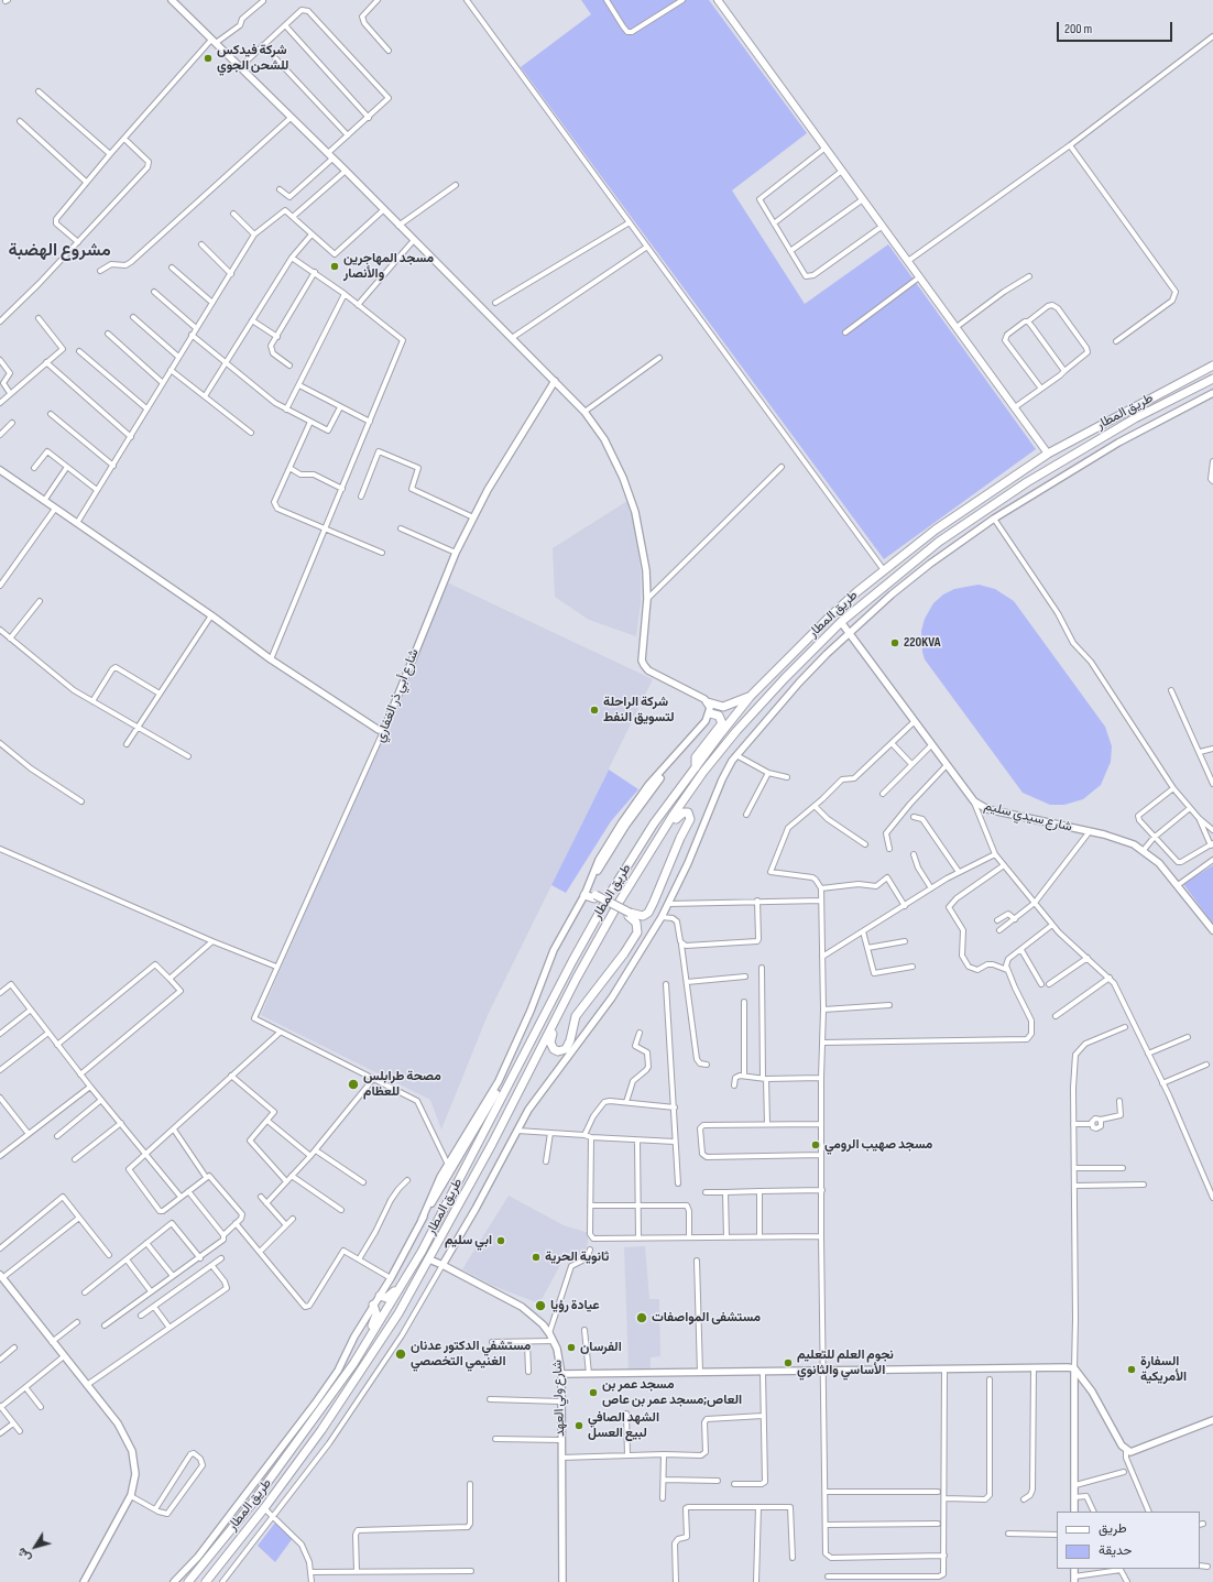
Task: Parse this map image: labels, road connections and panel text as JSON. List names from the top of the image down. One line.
{"streets":{"highway":["طريق المطار"],"street":["شارع أبي ذر الغفاري","شارع سيدي سليم","شارع ولي العهد"]},"crossings":[["طريق المطار","شارع سيدي سليم"],["طريق المطار","شارع ولي العهد"]],"districts":["مشروع الهضبة"],"places":["شركة فيدكس للشحن الجوي","مسجد المهاجرين والأنصار","220KVA","شركة الراحلة لتسويق النفط","مصحة طرابلس للعظام","مسجد صهيب الرومي","ابي سليم","ثانوية الحرية","عيادة رؤيا","مستشفى المواصفات","الفرسان","مستشفي الدكتور عدنان الغنيمي التخصصي","نجوم العلم للتعليم الأساسي والثانوي","السفارة الأمريكية","مسجد عمر بن العاص;مسجد عمر بن عاص","الشهد الصافي لبيع العسل"],"legend":["طريق","حديقة"],"scale_bar":"200 m","north":"bottom left"}
